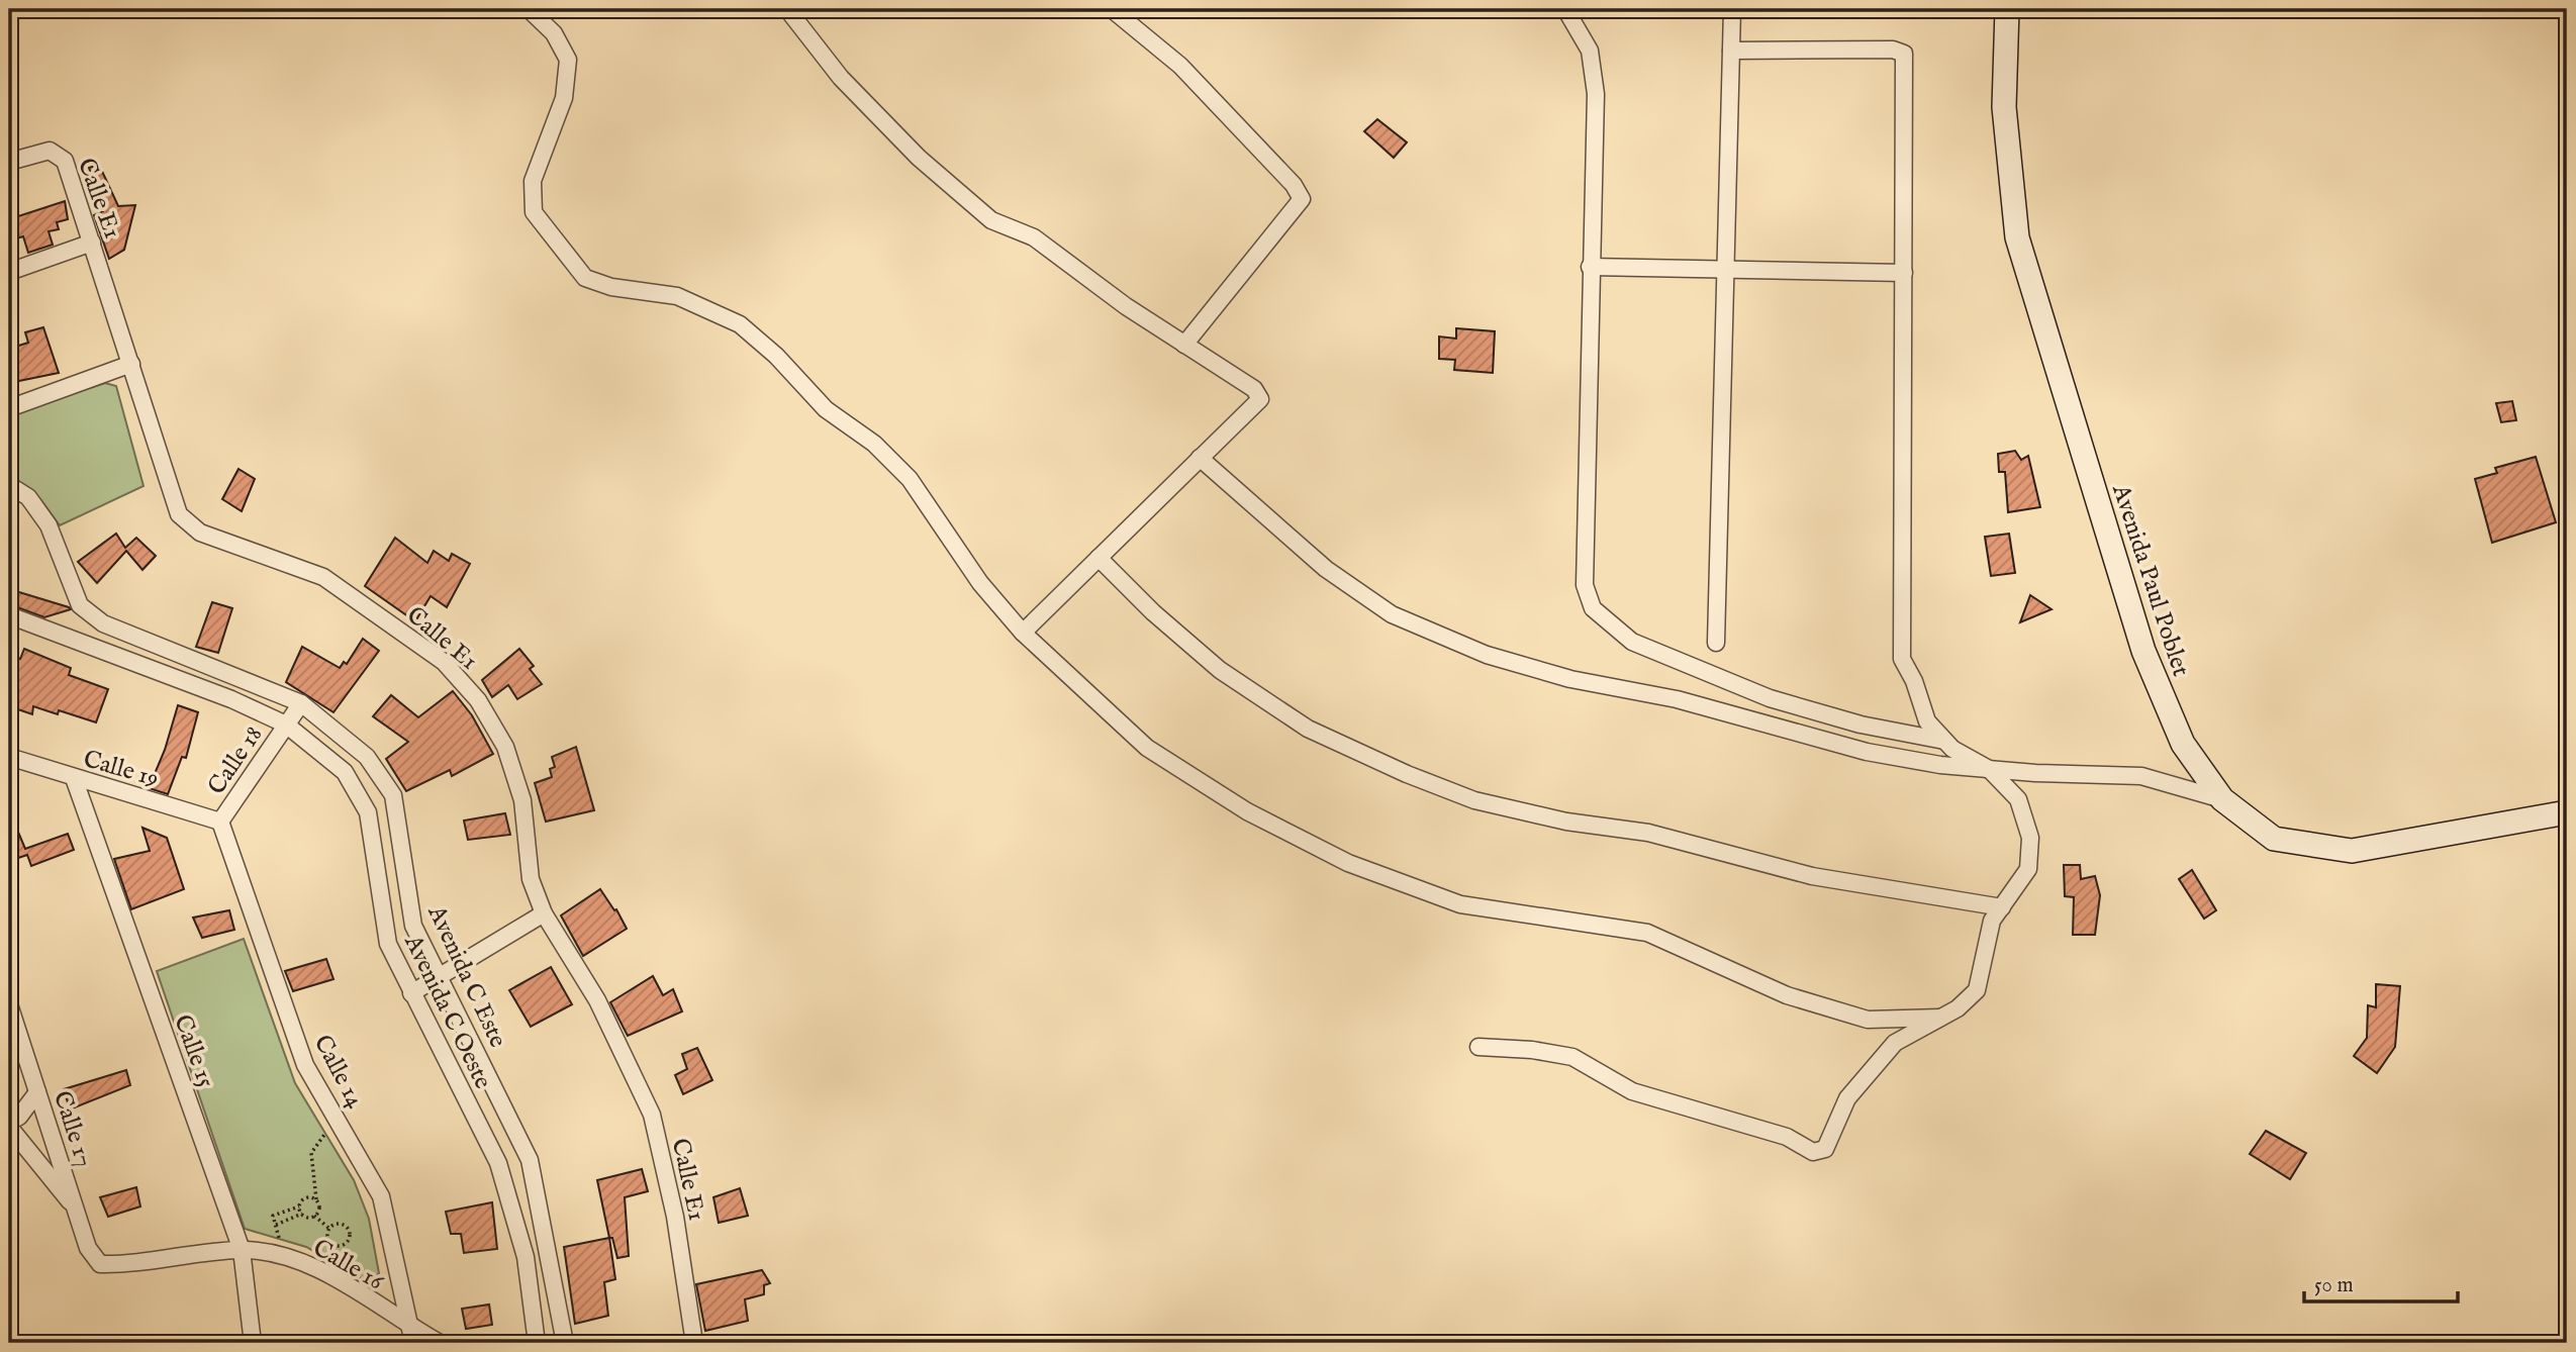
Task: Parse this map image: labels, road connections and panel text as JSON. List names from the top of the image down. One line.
{"streets":{"main road":["Avenida Paul Poblet"],"street":["Calle E1","Calle 18","Calle 19","Avenida C Este","Avenida C Oeste","Calle 15","Calle 14","Calle 17","Calle 16"]},"crossings":[["Calle 18","Calle 19"],["Calle 18","Avenida C Este"],["Calle 18","Avenida C Oeste"],["Calle 18","Calle 14"],["Calle 19","Calle 15"],["Calle 19","Calle 14"],["Calle 15","Calle 16"],["Calle 14","Calle 16"],["Calle 17","Calle 16"]],"scale_bar":"50 m"}
